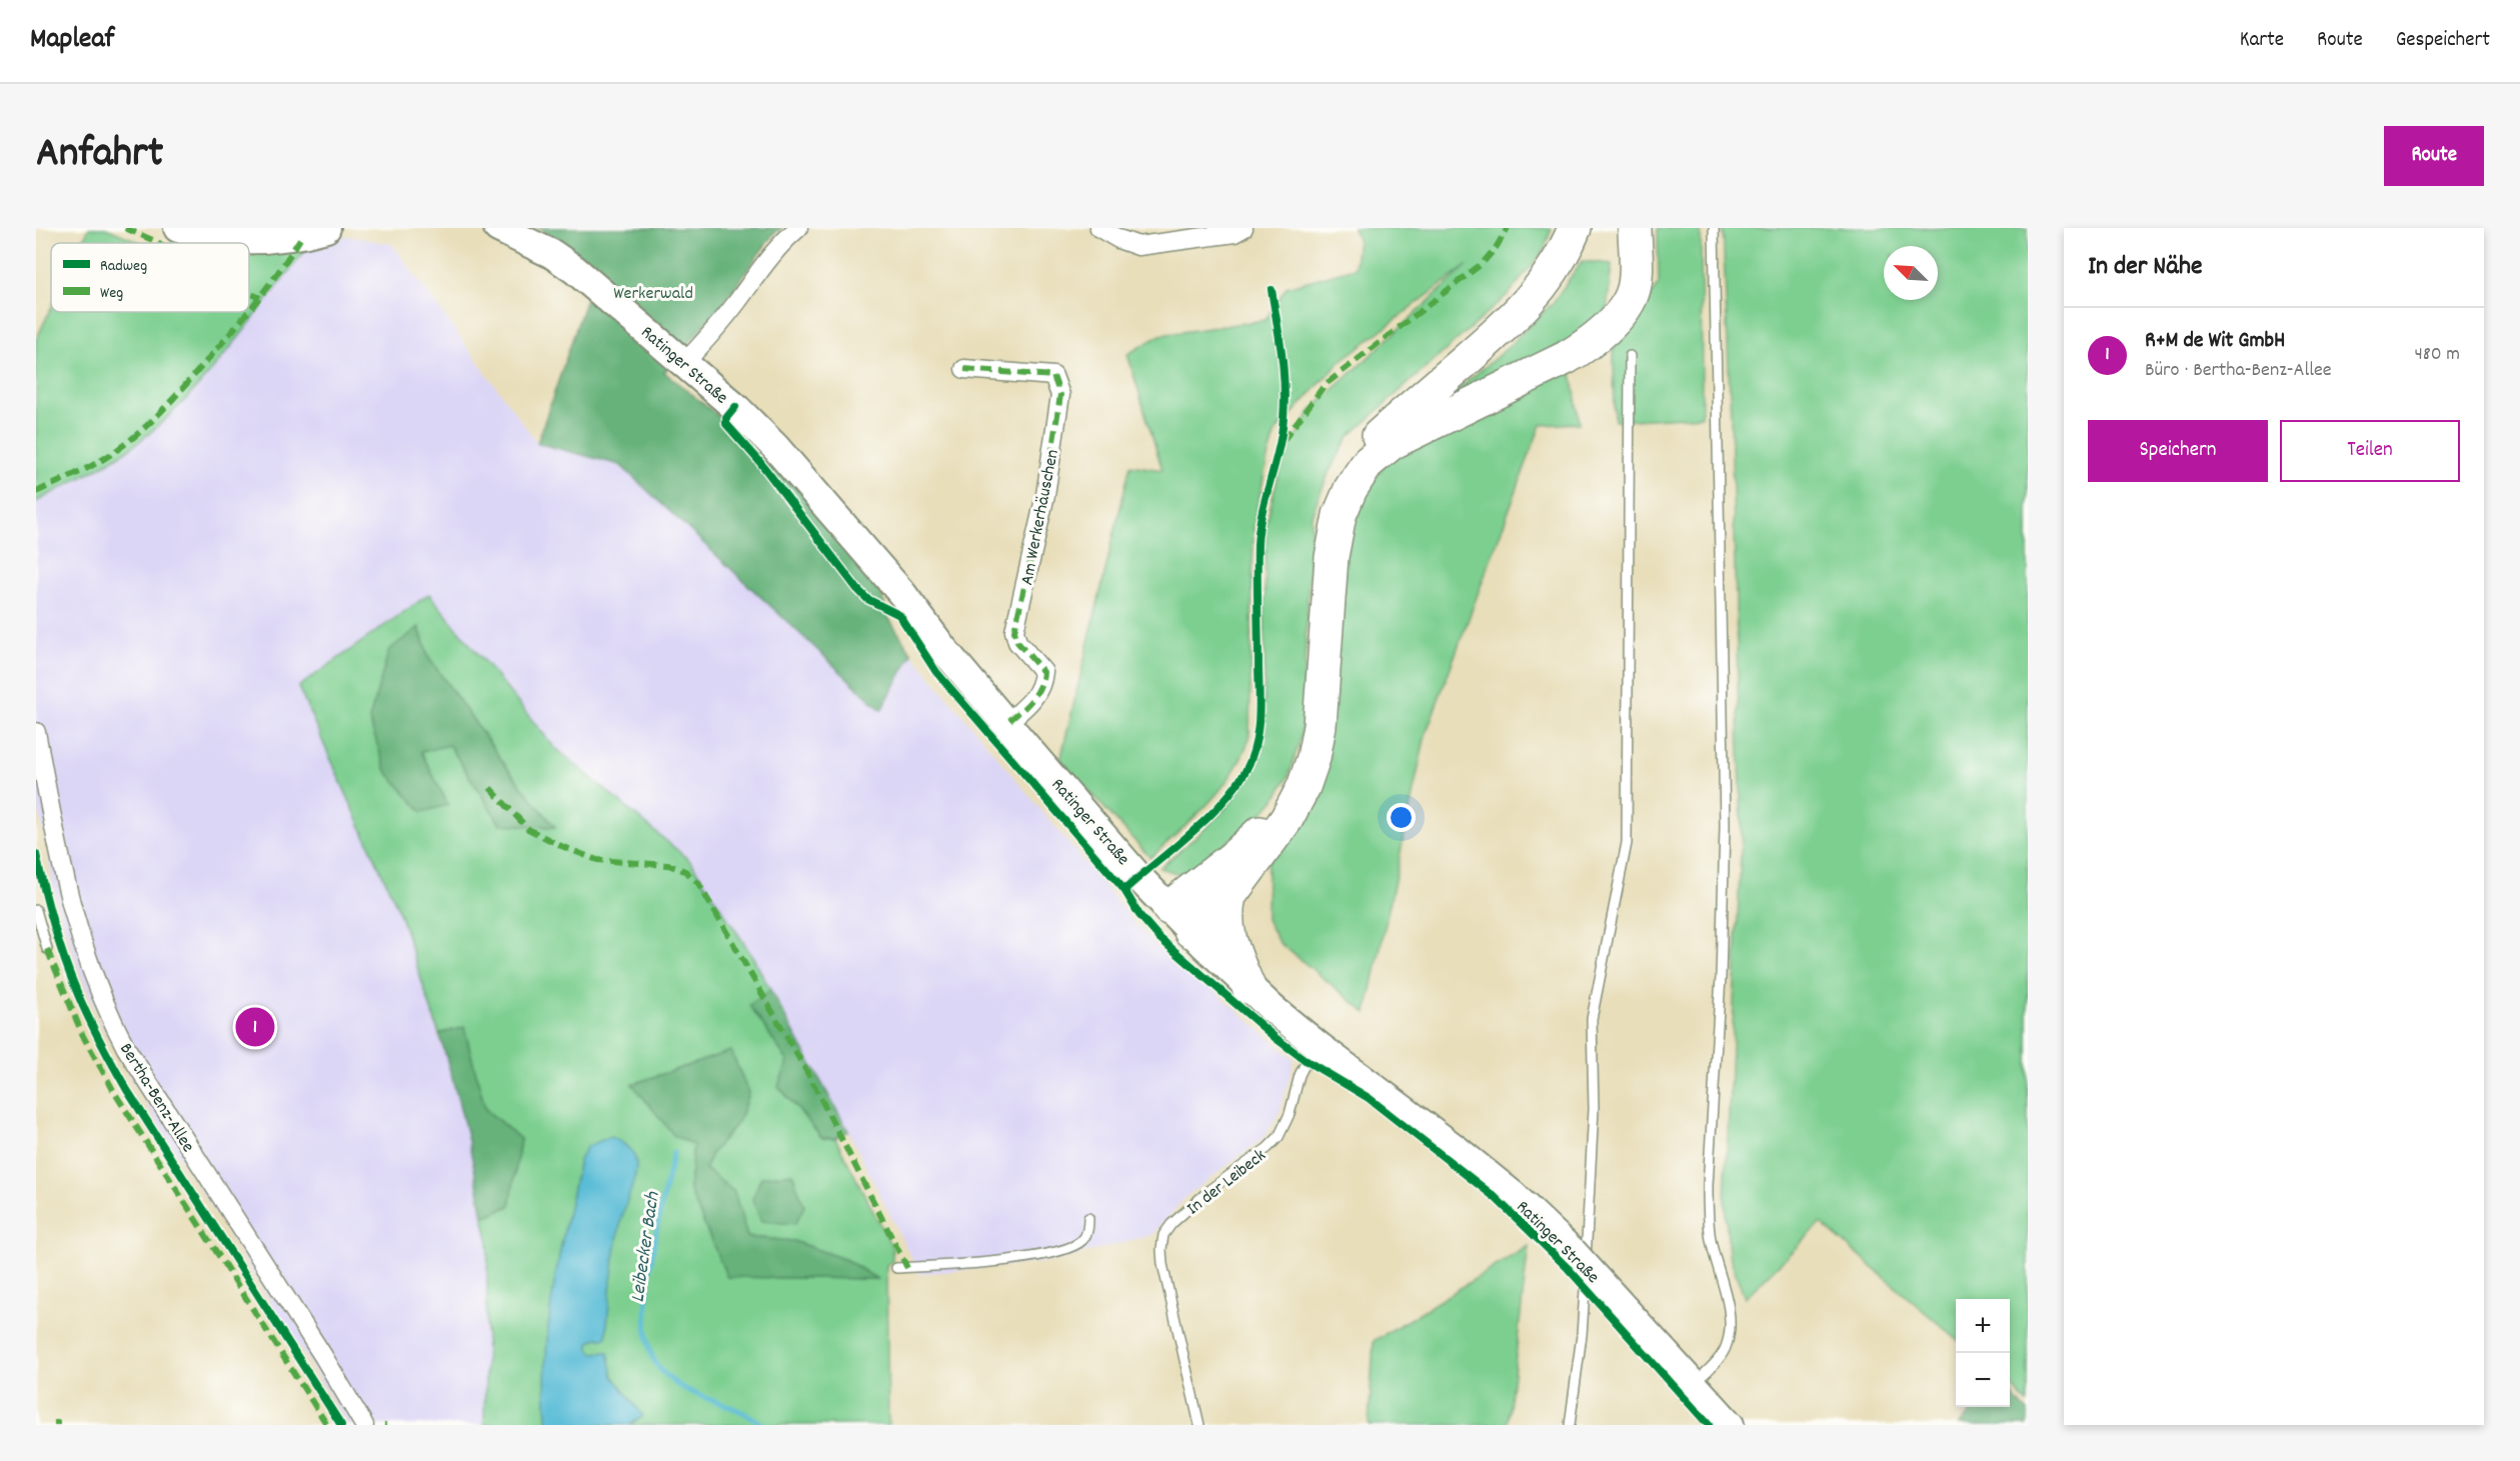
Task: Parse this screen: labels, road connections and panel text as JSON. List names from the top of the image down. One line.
{"streets":{"main road":["Ratinger Straße"],"street":["Am Werkerhäuschen","Bertha-Benz-Allee"],"lane":["In der Leibeck"]},"crossings":[["Ratinger Straße","Am Werkerhäuschen"],["Ratinger Straße","In der Leibeck"]],"water":["Leibecker Bach"],"parks":["Werkerwald"],"legend":["Radweg","Weg"],"north":"top left","page":{"header":"Mapleaf","nav":["Karte","Route","Gespeichert"],"title":"Anfahrt","buttons":["Route",["Speichern","Teilen"]],"heading":"In der Nähe","list":[{"mark":"1","name":"R+M de Wit GmbH","note":"Büro · Bertha-Benz-Allee","value":"480 m"}],"pins":"1","map_buttons":["+","−"]}}
